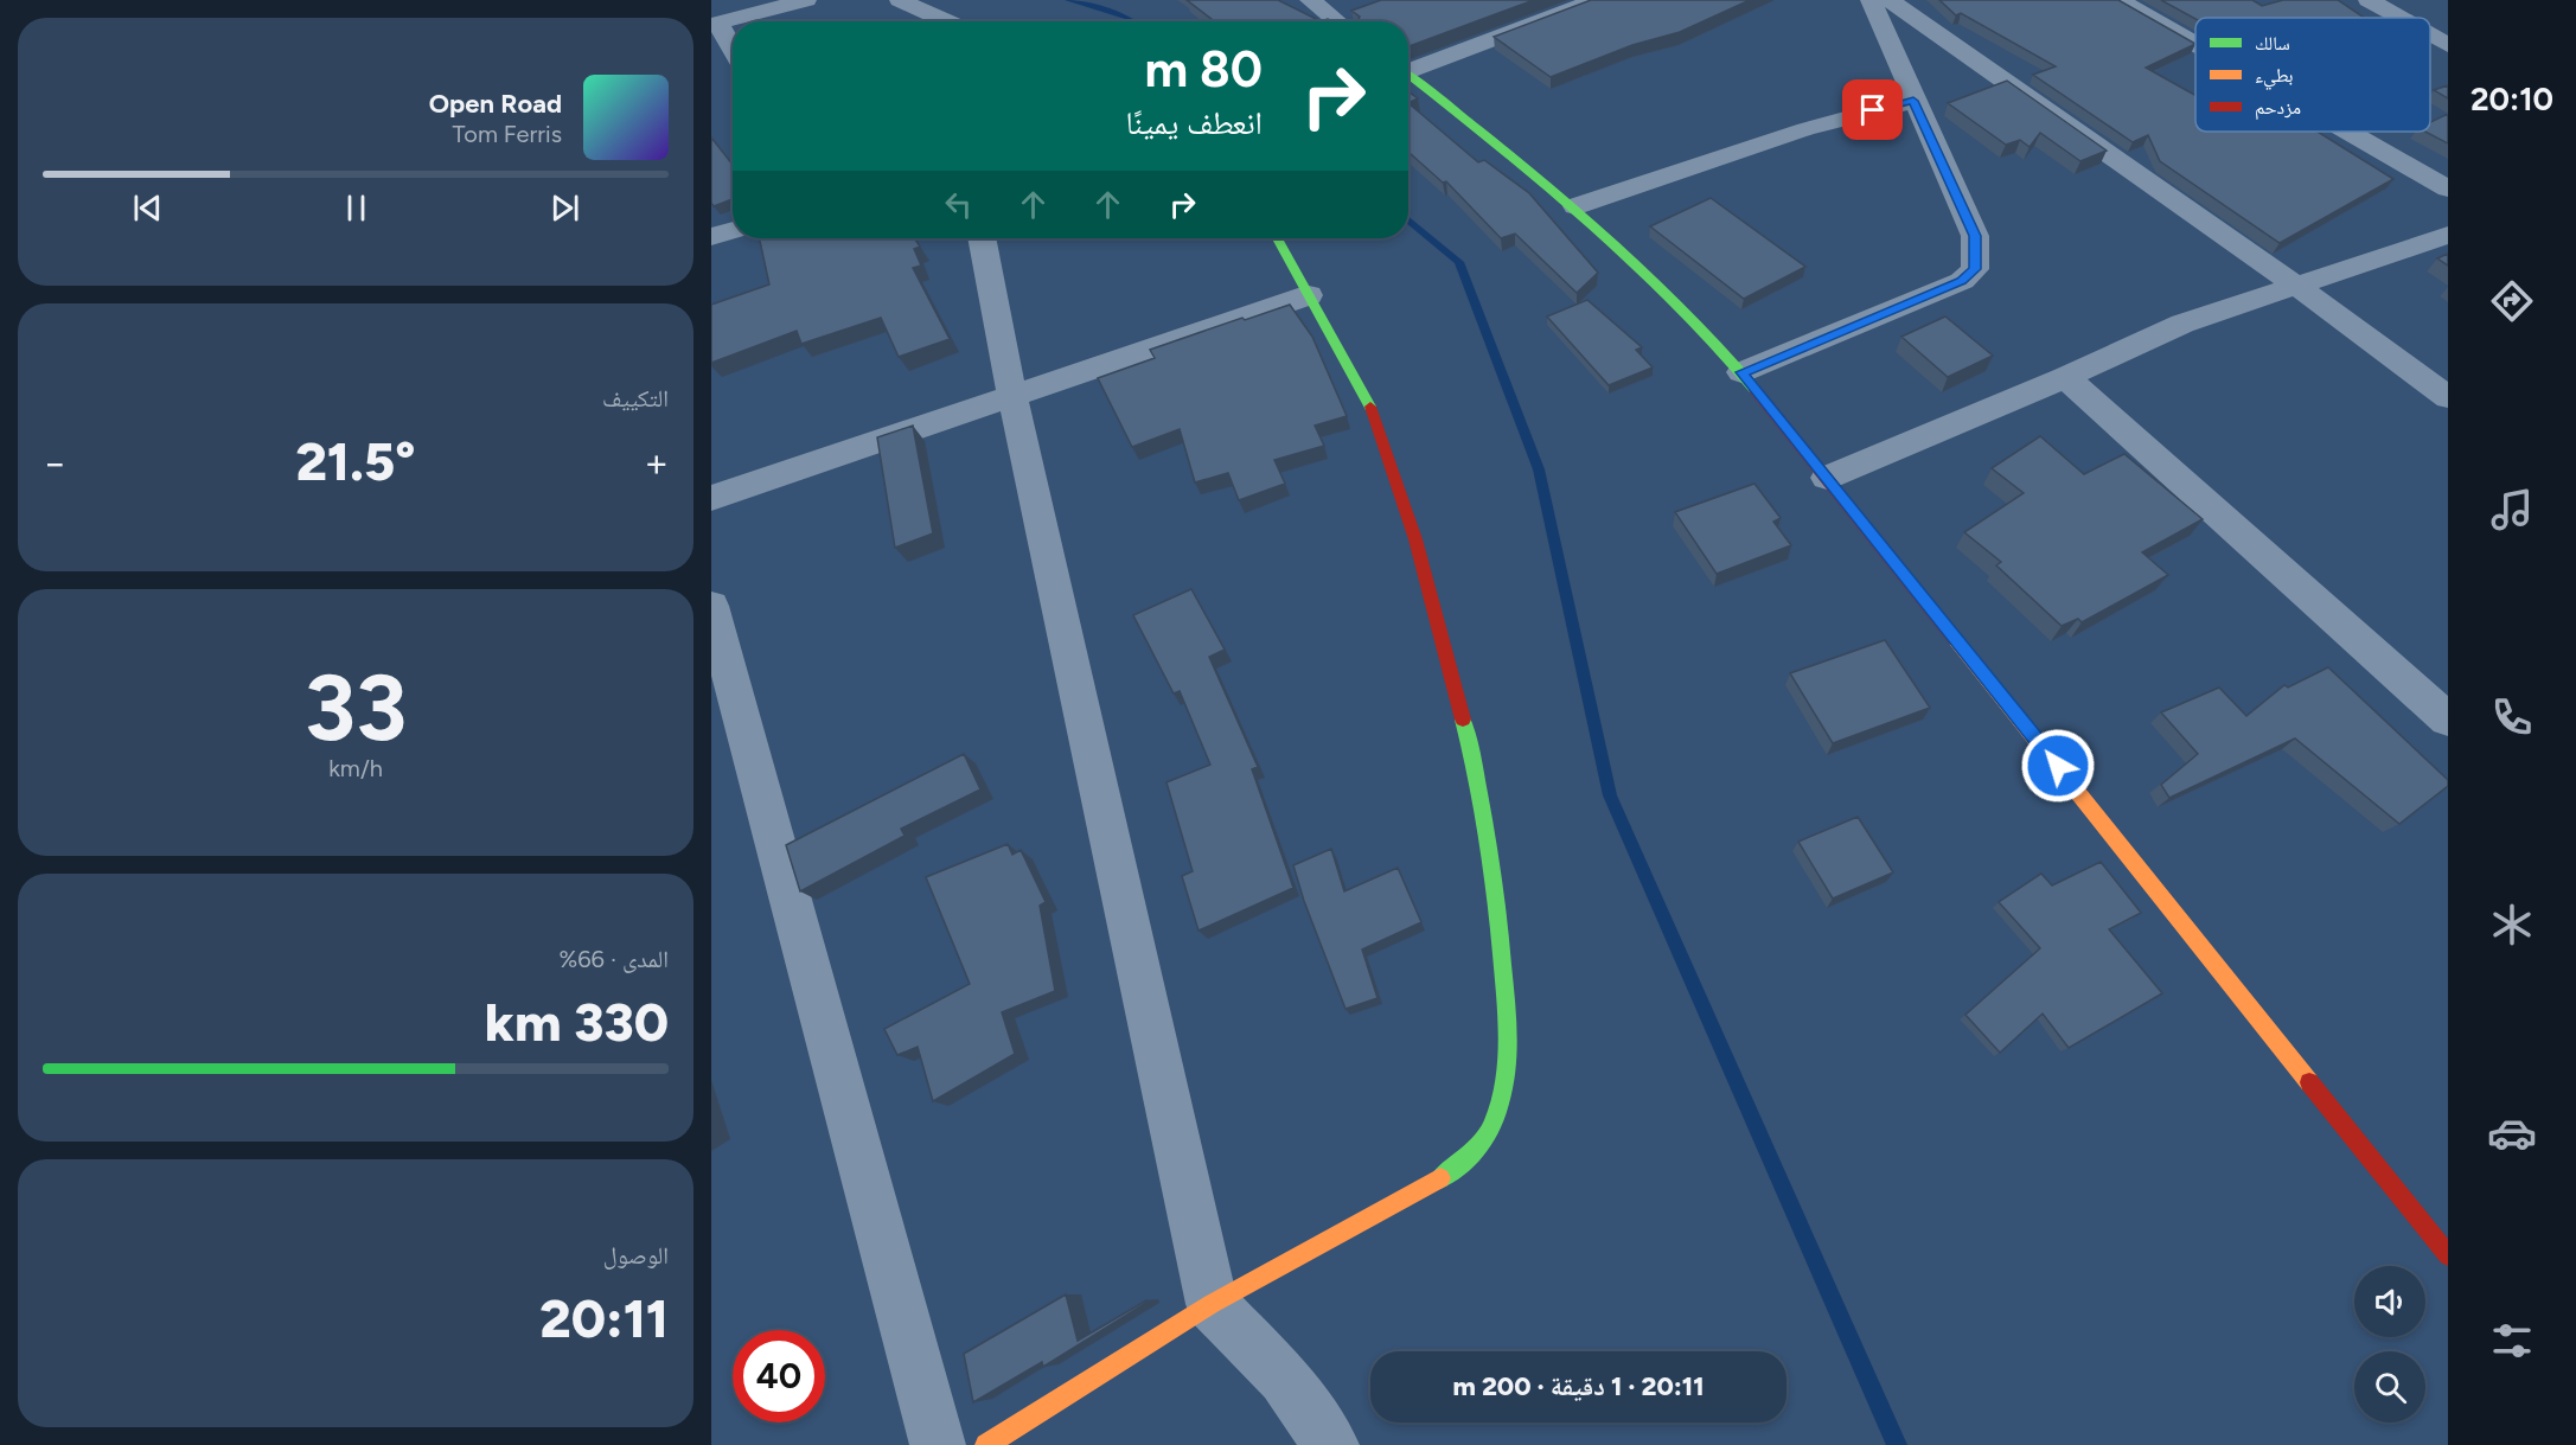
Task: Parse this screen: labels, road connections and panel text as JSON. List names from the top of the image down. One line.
{"legend":["سالك","بطيء","مزدحم"],"page":{"tabs":"20:10","turn":["80 m","انعطف يمينًا"],"song":["Open Road","Tom Ferris"],"tile":["التكييف",["33","km/h"],["المدى · 66%","330 km"],["الوصول","20:11"]],"heat":["−","21.5°","+"],"limit":"40","trip":"20:11 · 1 دقيقة · 200 m"}}
